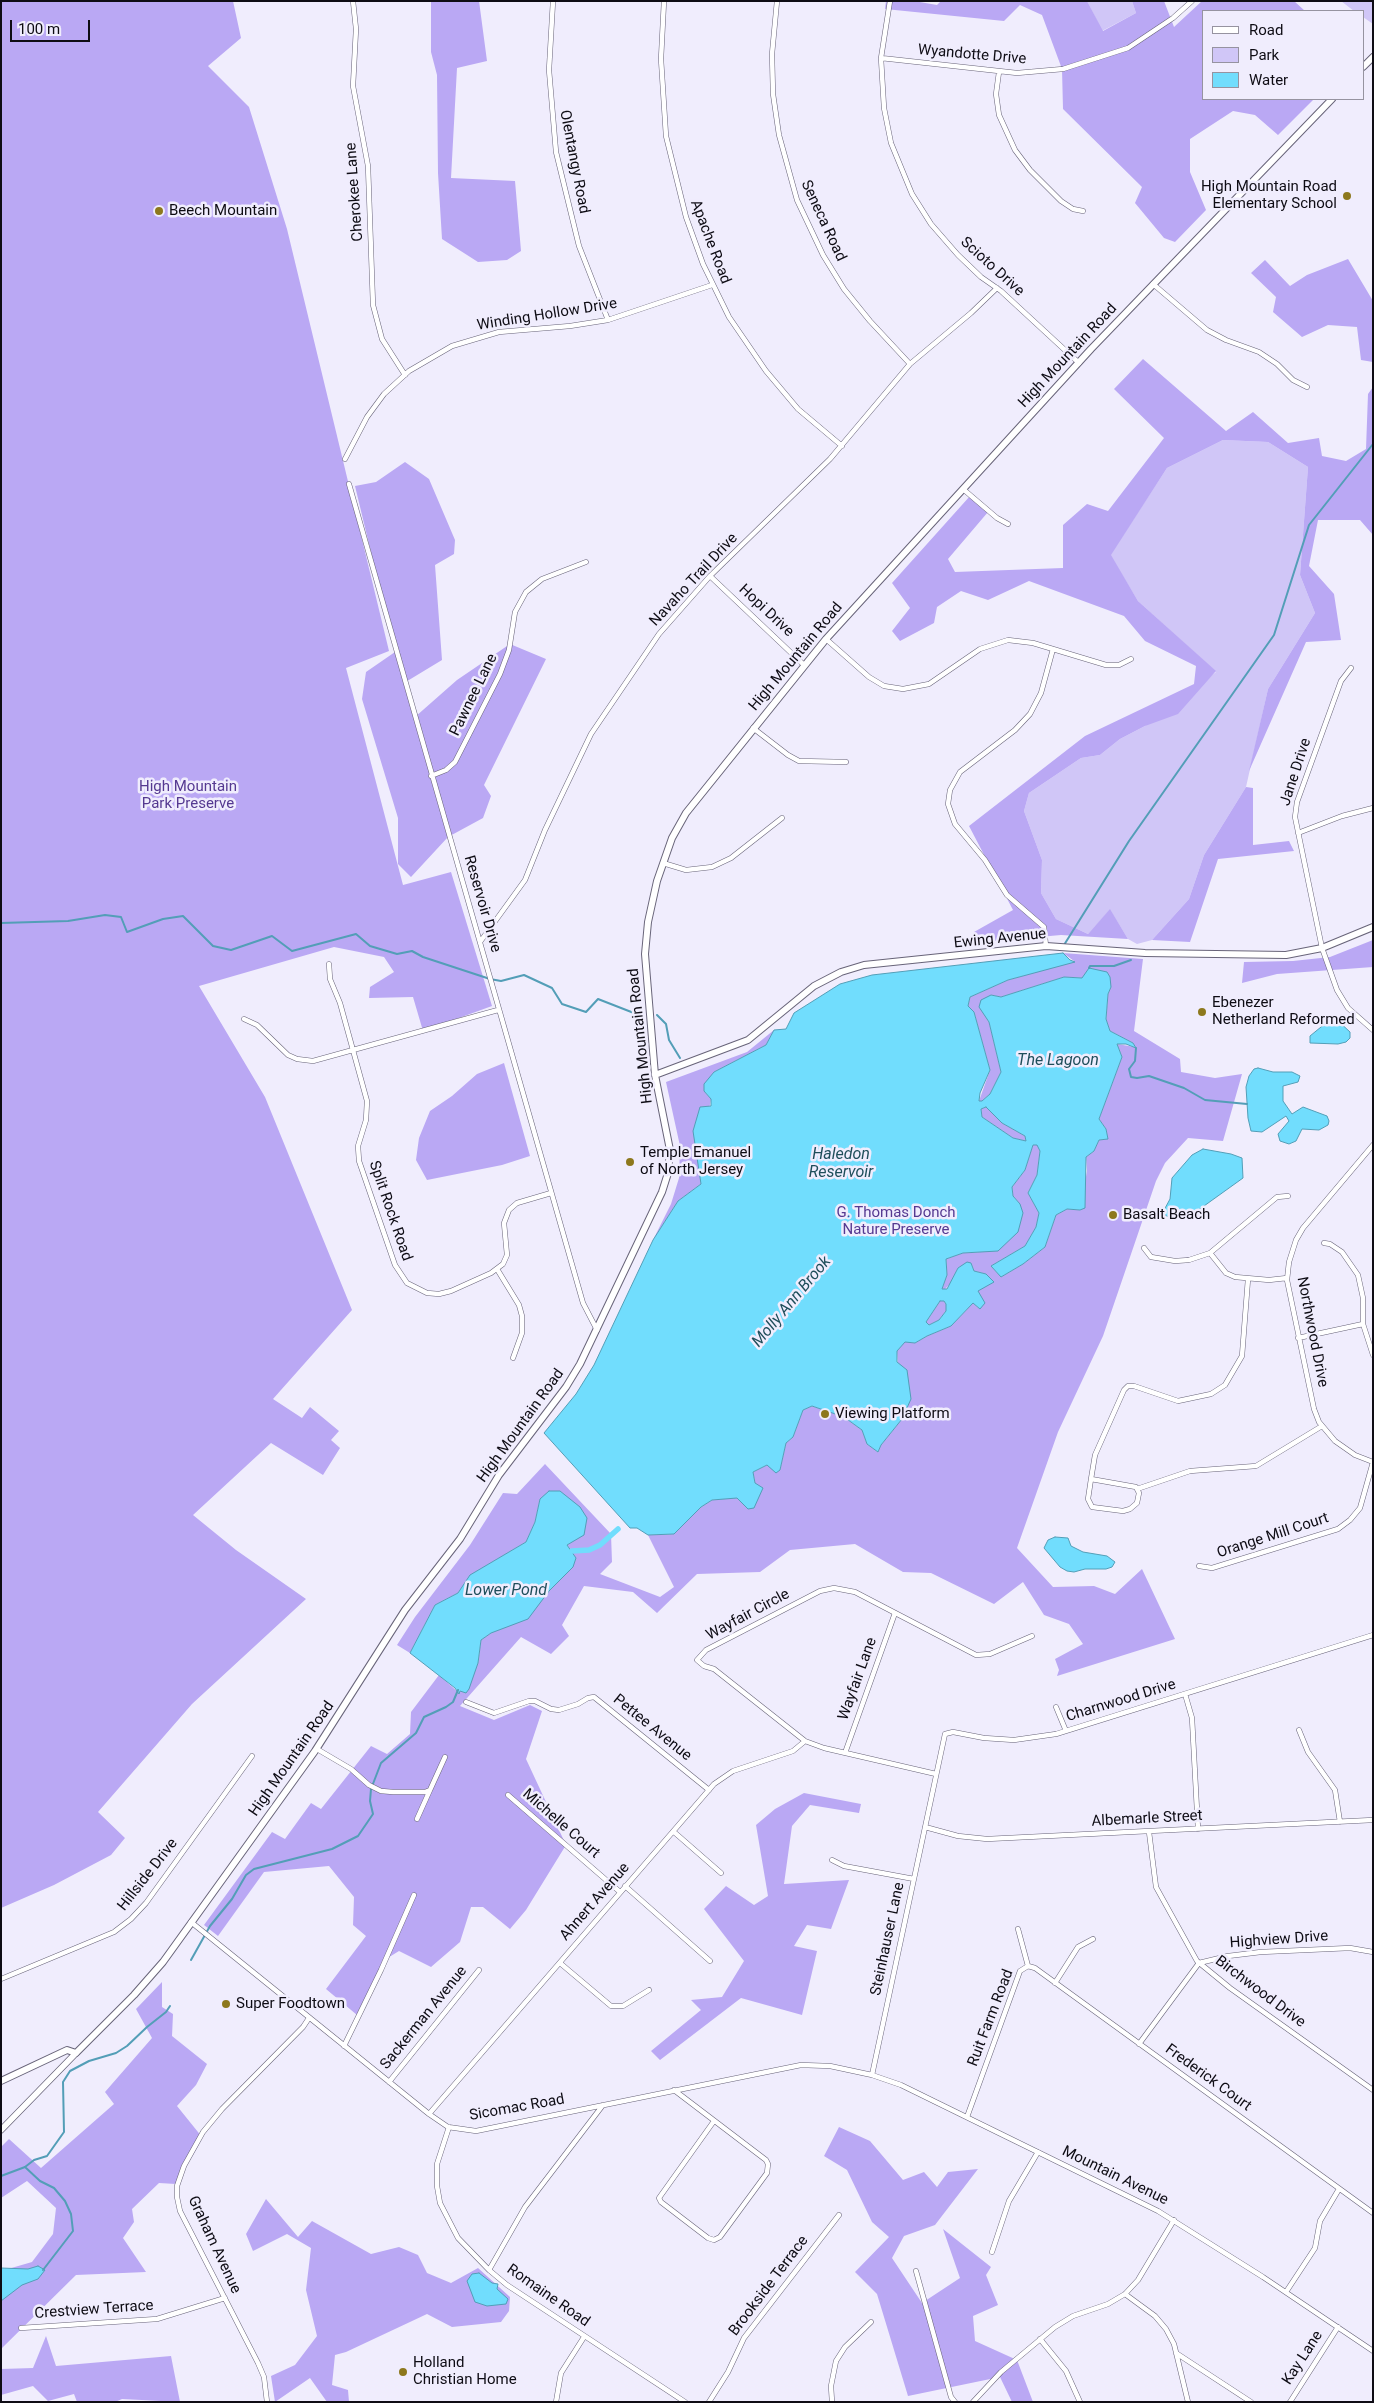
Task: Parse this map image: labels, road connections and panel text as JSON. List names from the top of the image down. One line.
{"streets":{"main road":["High Mountain Road","Ewing Avenue"],"street":["Wyandotte Drive","Olentangy Road","Cherokee Lane","Seneca Road","Apache Road","Scioto Drive","Winding Hollow Drive","Navaho Trail Drive","Hopi Drive","Pawnee Lane","Jane Drive","Reservoir Drive","Split Rock Road","Northwood Drive","Orange Mill Court","Wayfair Circle","Wayfair Lane","Charnwood Drive","Pettee Avenue","Albemarle Street","Michelle Court","Hillside Drive","Ahnert Avenue","Steinhauser Lane","Highview Drive","Birchwood Drive","Sackerman Avenue","Ruit Farm Road","Frederick Court","Sicomac Road","Mountain Avenue","Graham Avenue","Brookside Terrace","Romaine Road","Crestview Terrace","Kay Lane"]},"crossings":[["Wyandotte Drive","Scioto Drive"],["Olentangy Road","Winding Hollow Drive"],["Cherokee Lane","Winding Hollow Drive"],["Seneca Road","Navaho Trail Drive"],["Apache Road","Winding Hollow Drive"],["Apache Road","Navaho Trail Drive"],["Scioto Drive","High Mountain Road"],["Scioto Drive","Navaho Trail Drive"],["High Mountain Road","Hopi Drive"],["High Mountain Road","Reservoir Drive"],["High Mountain Road","Ewing Avenue"],["High Mountain Road","Sicomac Road"],["Navaho Trail Drive","Hopi Drive"],["Navaho Trail Drive","Reservoir Drive"],["Pawnee Lane","Reservoir Drive"],["Jane Drive","Ewing Avenue"],["Northwood Drive","Orange Mill Court"],["Wayfair Circle","Wayfair Lane"],["Wayfair Circle","Charnwood Drive"],["Wayfair Circle","Ahnert Avenue"],["Charnwood Drive","Steinhauser Lane"],["Pettee Avenue","Ahnert Avenue"],["Albemarle Street","Steinhauser Lane"],["Albemarle Street","Birchwood Drive"],["Michelle Court","Ahnert Avenue"],["Ahnert Avenue","Sicomac Road"],["Steinhauser Lane","Mountain Avenue"],["Highview Drive","Birchwood Drive"],["Sackerman Avenue","Sicomac Road"],["Ruit Farm Road","Frederick Court"],["Ruit Farm Road","Mountain Avenue"],["Sicomac Road","Mountain Avenue"],["Sicomac Road","Graham Avenue"],["Sicomac Road","Romaine Road"],["Mountain Avenue","Kay Lane"],["Graham Avenue","Crestview Terrace"]],"water":["The Lagoon","Haledon Reservoir","Molly Ann Brook","Lower Pond"],"parks":["High Mountain Park Preserve","G. Thomas Donch Nature Preserve"],"places":["High Mountain Road Elementary School","Beech Mountain","Ebenezer Netherland Reformed","Temple Emanuel of North Jersey","Basalt Beach","Viewing Platform","Super Foodtown","Holland Christian Home"],"legend":["Road","Park","Water"],"scale_bar":"100 m"}
